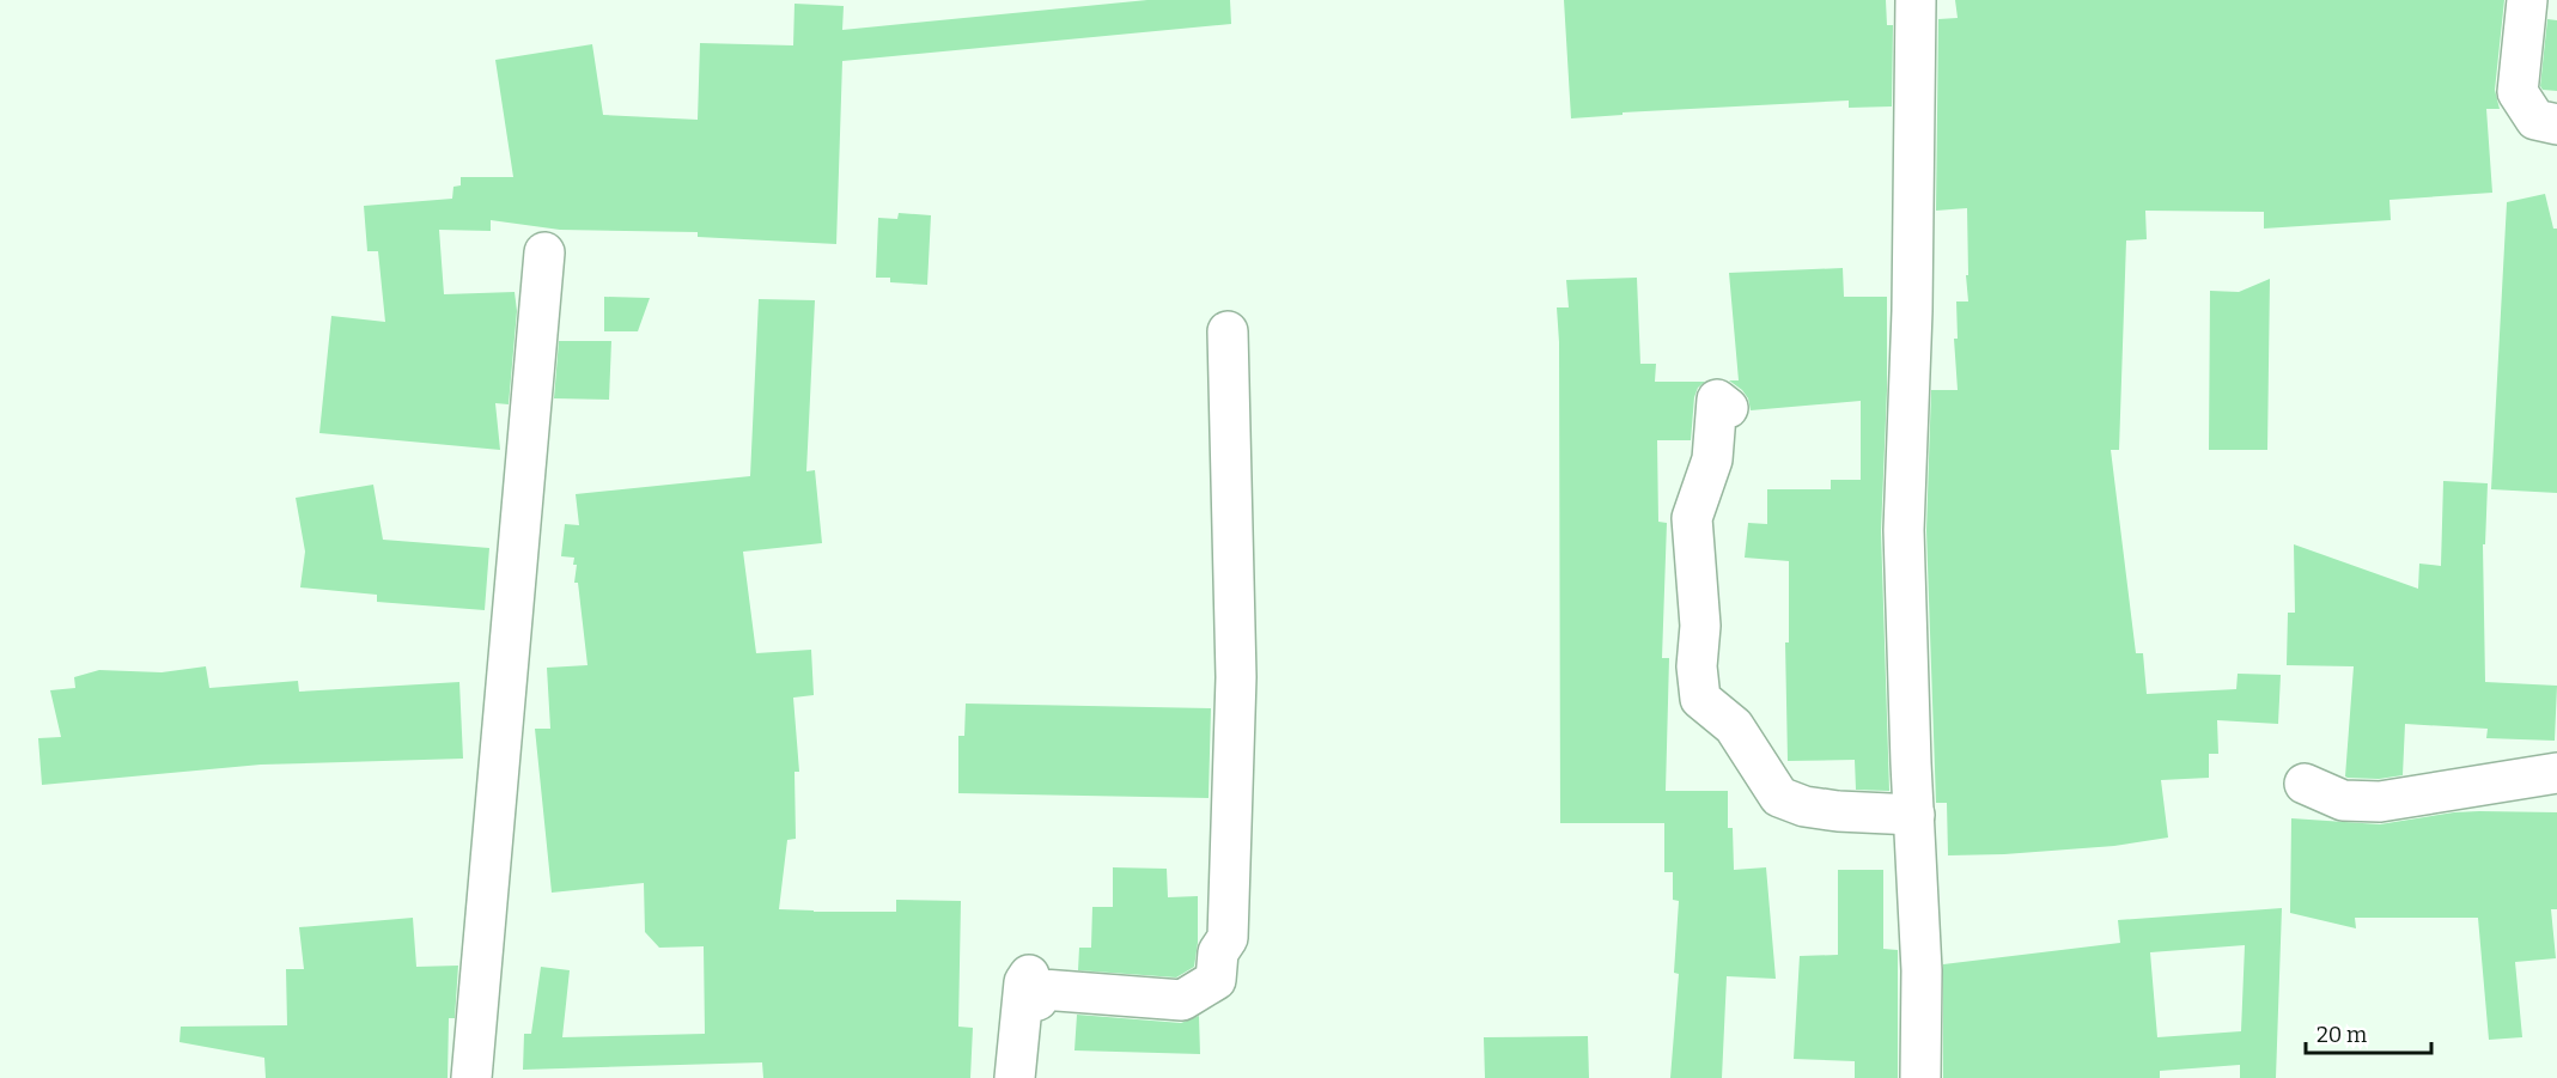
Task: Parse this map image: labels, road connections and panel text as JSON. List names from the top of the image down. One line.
{"scale_bar":"20 m"}
